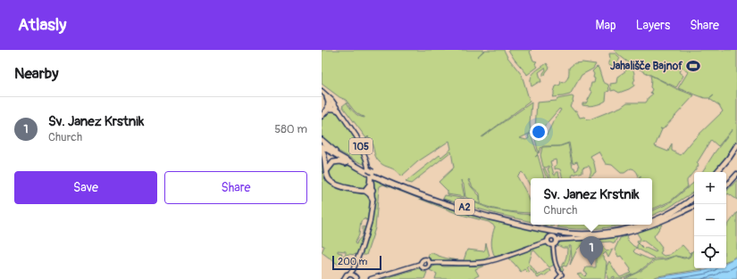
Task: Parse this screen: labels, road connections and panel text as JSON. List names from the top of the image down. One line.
{"streets":{"highway":["A2"],"main road":["105"]},"crossings":[["105","A2"]],"places":{"sports":["Jahališče Bajnof"]},"scale_bar":"200 m","page":{"header":"Atlasly","nav":["Map","Layers","Share"],"heading":"Nearby","list":[{"mark":"1","name":"Sv. Janez Krstnik","note":"Church","value":"580 m"}],"buttons":["Save","Share"],"map_buttons":["+","−"],"popup":["Sv. Janez Krstnik","Church"],"pins":"1","scale":"200 m"}}
